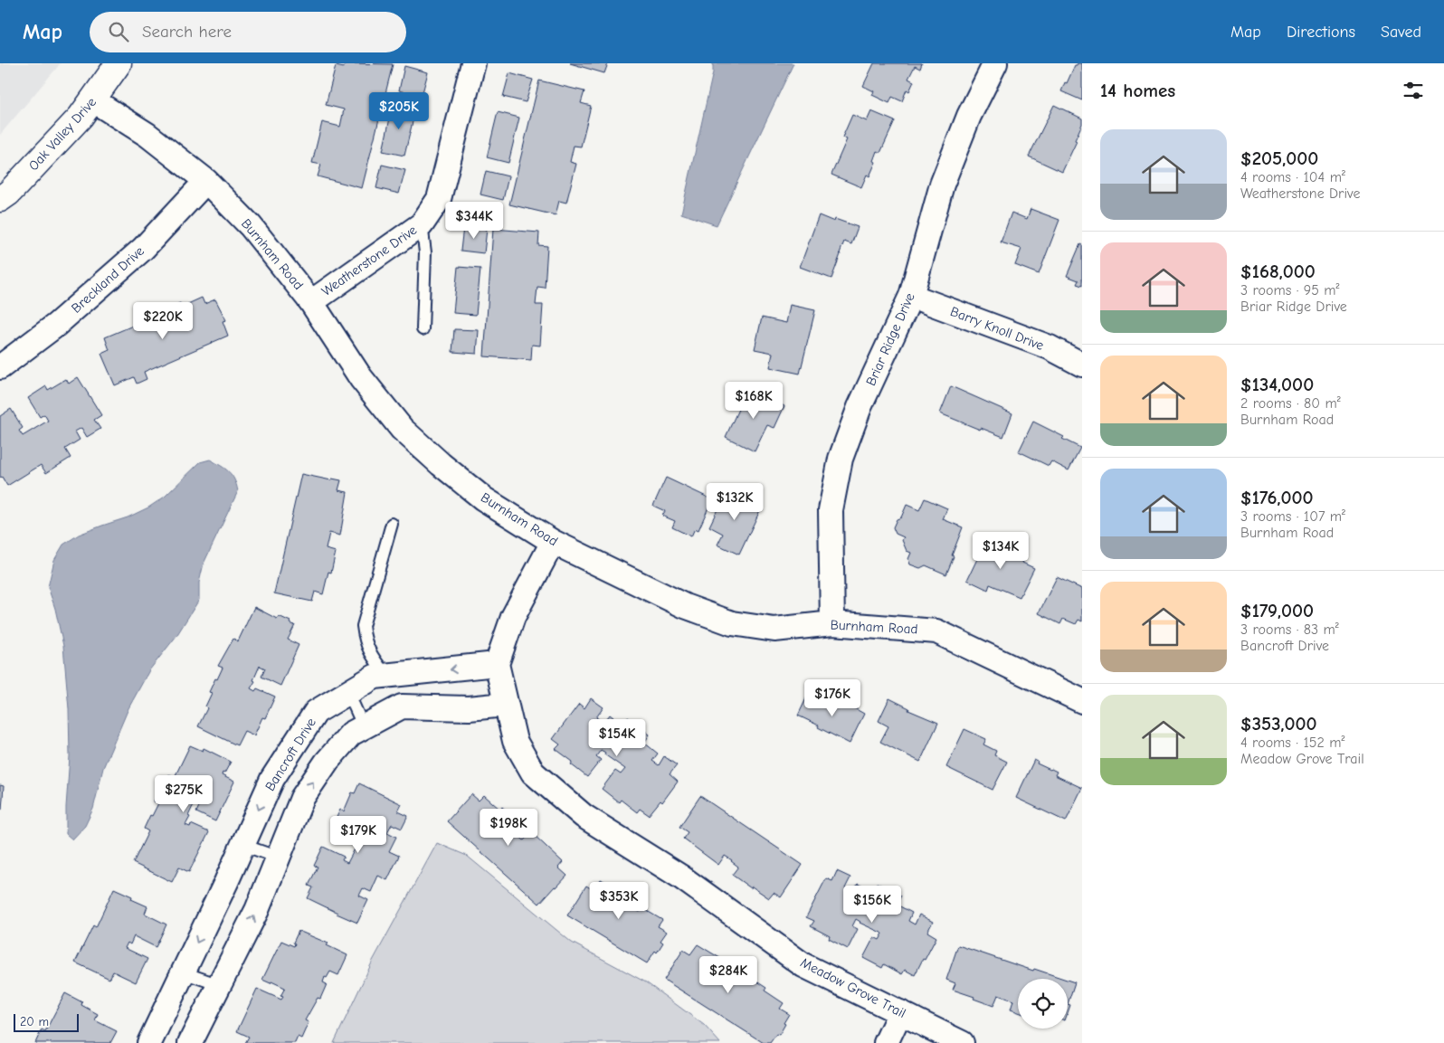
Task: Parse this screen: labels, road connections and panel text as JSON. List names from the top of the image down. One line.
{"streets":{"street":["Oak Valley Drive","Burnham Road","Weatherstone Drive","Breckland Drive","Barry Knoll Drive","Briar Ridge Drive","Bancroft Drive","Meadow Grove Trail"]},"crossings":[["Oak Valley Drive","Burnham Road"],["Burnham Road","Weatherstone Drive"],["Burnham Road","Breckland Drive"],["Burnham Road","Briar Ridge Drive"],["Barry Knoll Drive","Briar Ridge Drive"],["Bancroft Drive","Meadow Grove Trail"]],"scale_bar":"20 m","page":{"header":"Map","search":"Search here","nav":["Map","Directions","Saved"],"heading":"14 homes","price":["$205K","$344K","$220K","$168K","$132K","$134K","$176K","$154K","$275K","$198K","$179K","$353K","$156K","$284K"],"list":[{"name":"$205,000","note":"4 rooms · 104 m² · Weatherstone Drive"},{"name":"$168,000","note":"3 rooms · 95 m² · Briar Ridge Drive"},{"name":"$134,000","note":"2 rooms · 80 m² · Burnham Road"},{"name":"$176,000","note":"3 rooms · 107 m² · Burnham Road"},{"name":"$179,000","note":"3 rooms · 83 m² · Bancroft Drive"},{"name":"$353,000","note":"4 rooms · 152 m² · Meadow Grove Trail"}],"scale":"20 m"}}
